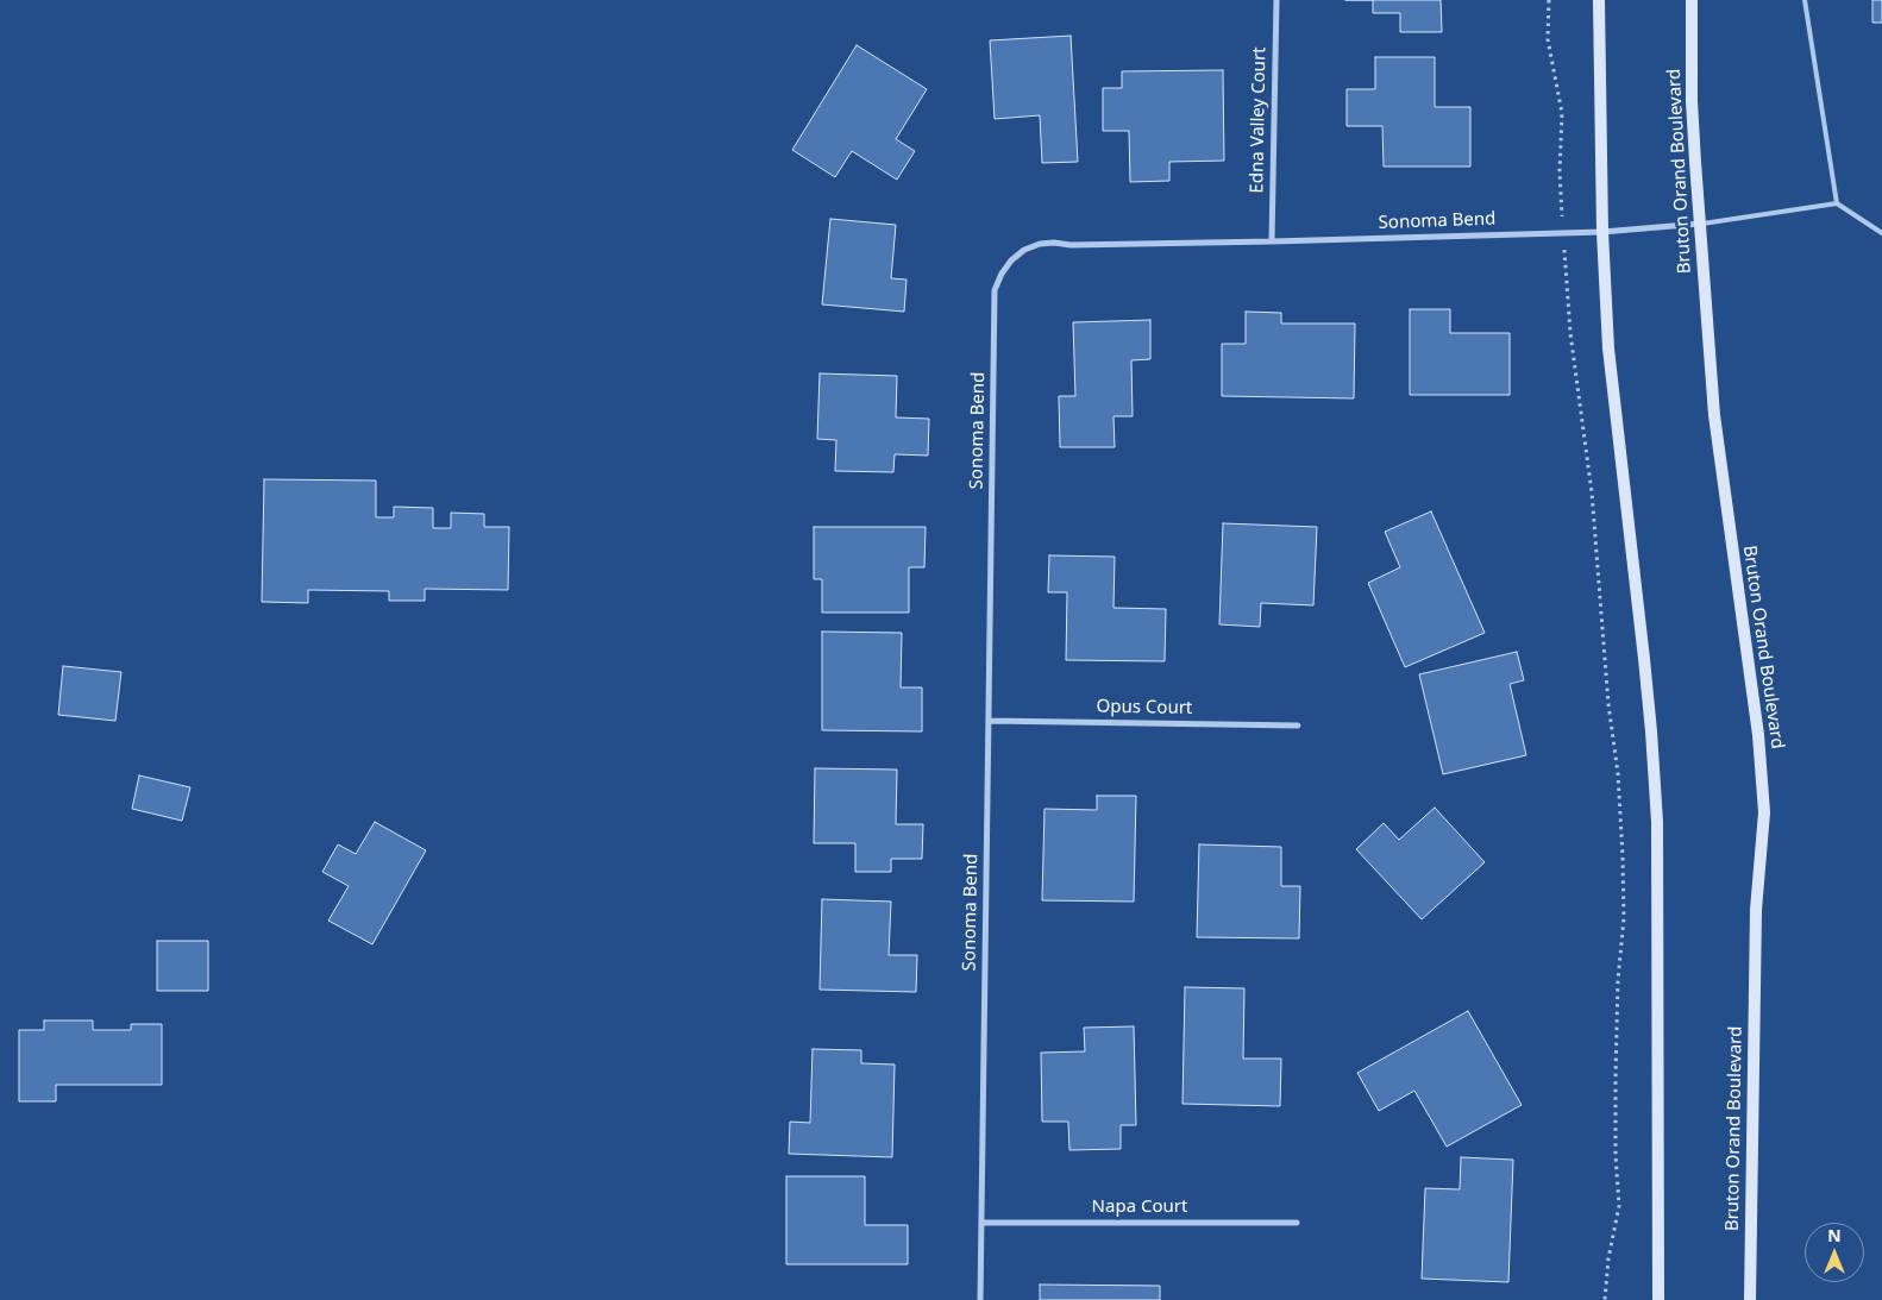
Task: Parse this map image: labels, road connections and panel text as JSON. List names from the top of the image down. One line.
{"streets":{"main road":["Bruton Orand Boulevard"],"street":["Edna Valley Court","Sonoma Bend","Opus Court","Napa Court"]},"crossings":[["Edna Valley Court","Sonoma Bend"],["Bruton Orand Boulevard","Sonoma Bend"],["Sonoma Bend","Opus Court"],["Sonoma Bend","Napa Court"]],"north":"top"}
